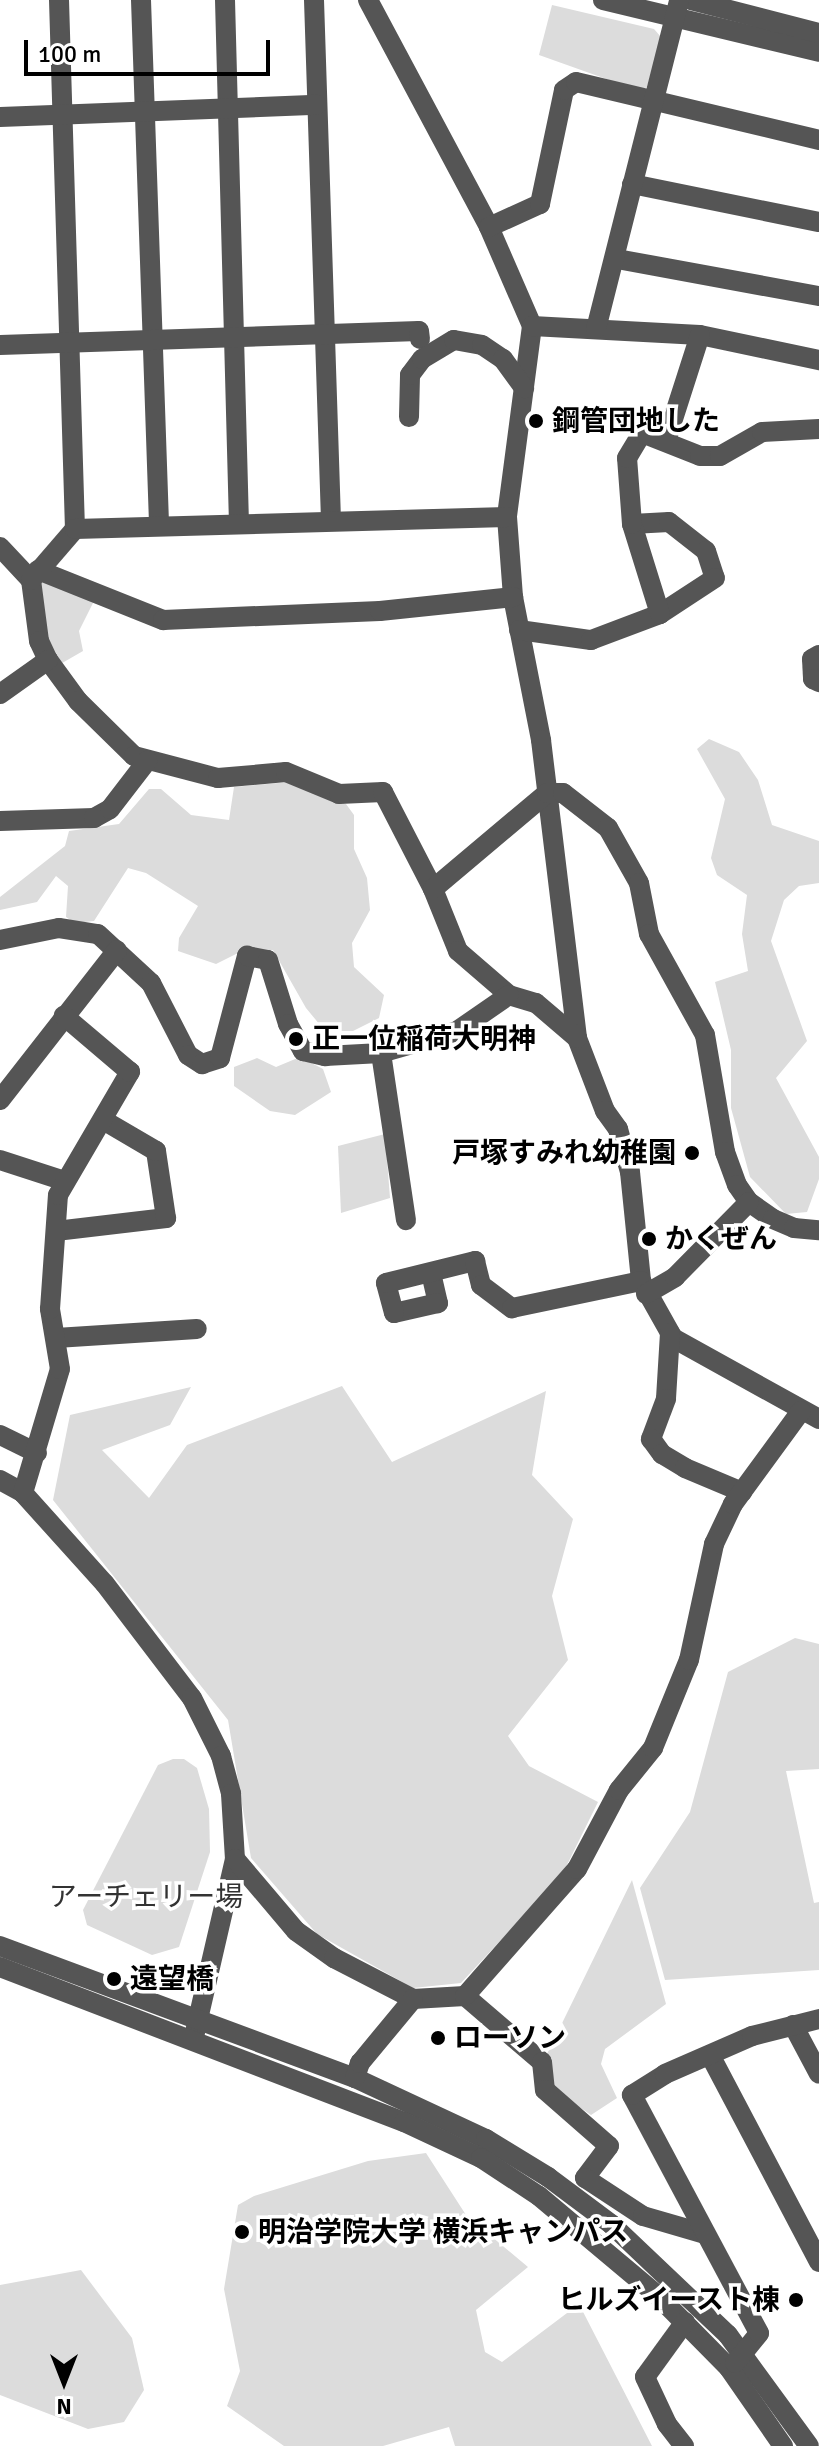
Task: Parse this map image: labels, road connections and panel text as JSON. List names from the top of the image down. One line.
{"parks":["アーチェリー場"],"places":["鋼管団地した","正一位稲荷大明神","戸塚すみれ幼稚園","かくぜん","遠望橋","ローソン","明治学院大学 横浜キャンパス","ヒルズイースト棟"],"scale_bar":"100 m","north":"bottom"}
